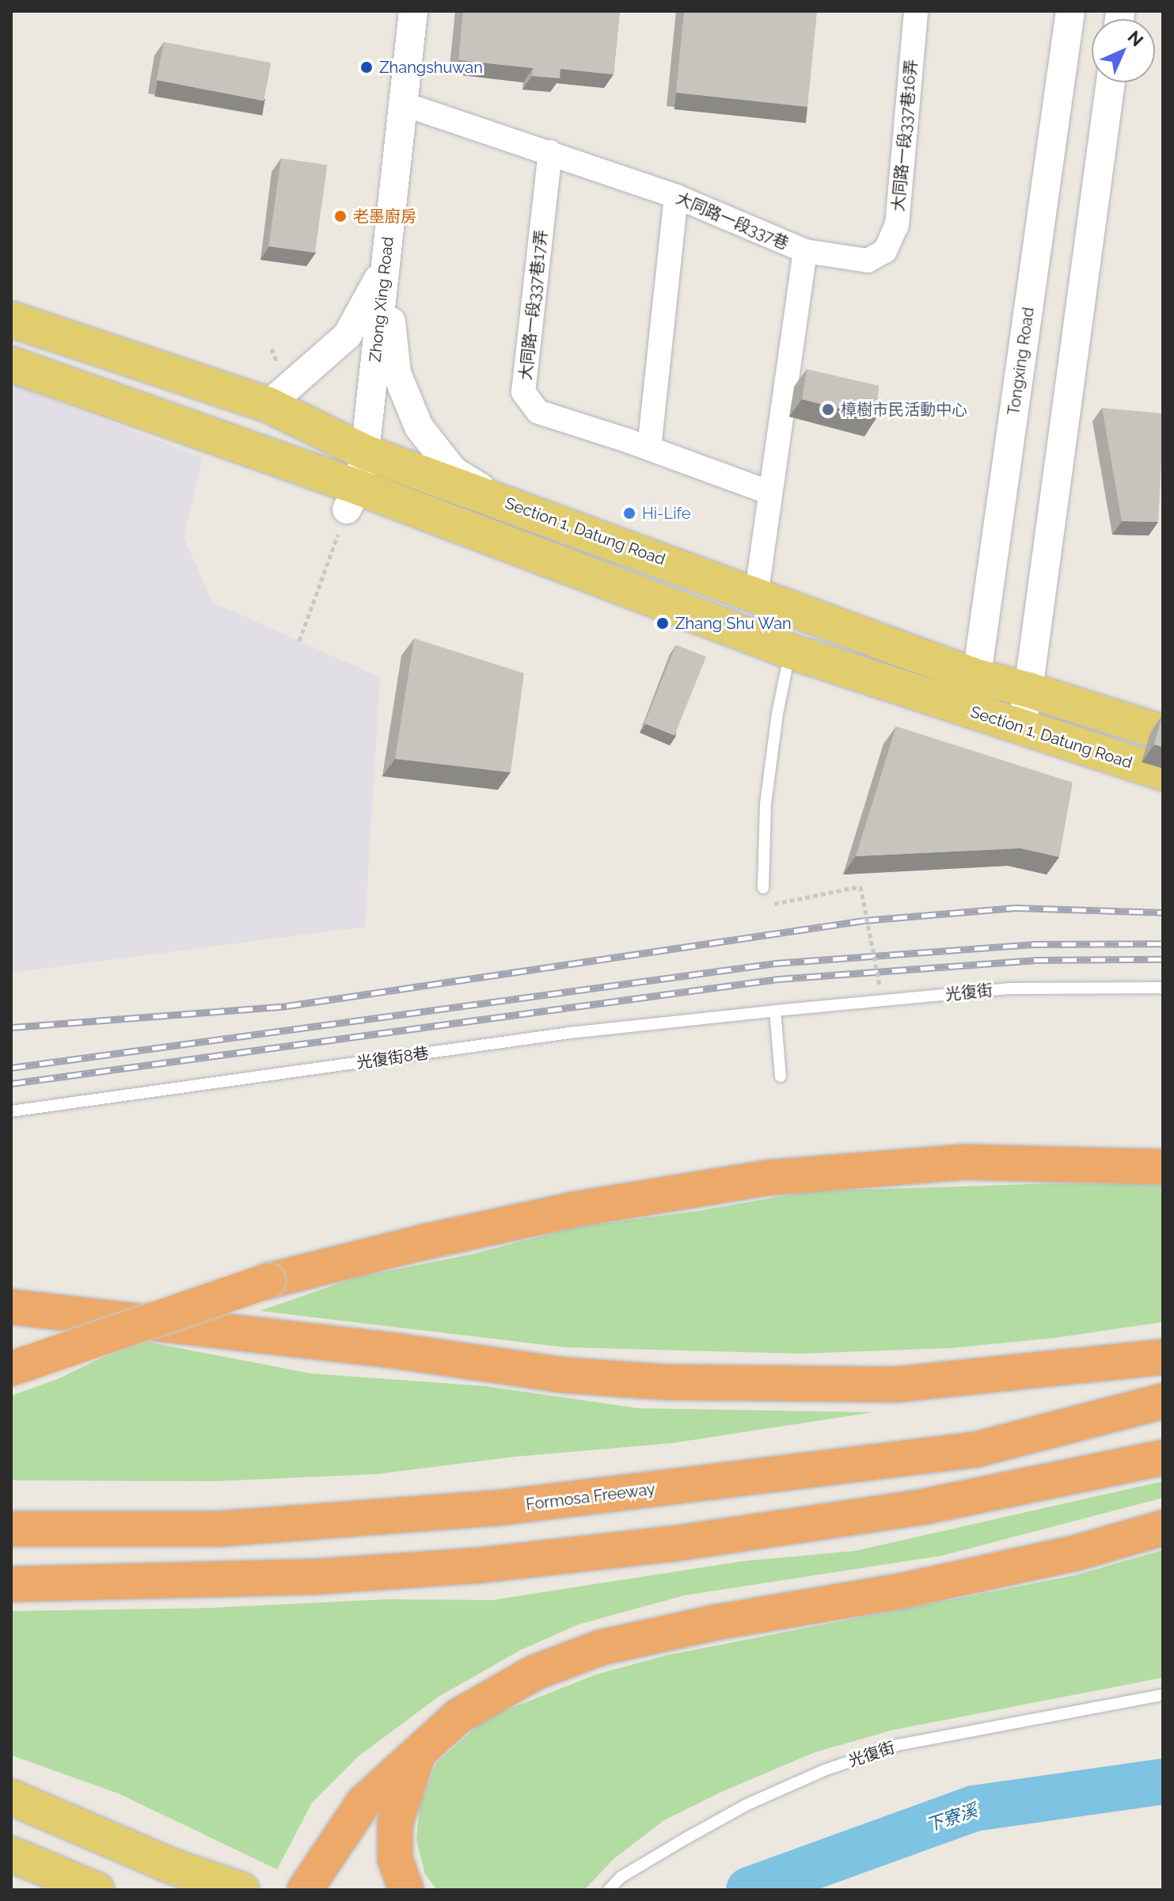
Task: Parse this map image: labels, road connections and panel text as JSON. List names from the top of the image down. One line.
{"streets":{"highway":["Formosa Freeway"],"main road":["Section 1, Datung Road"],"street":["大同路一段337巷16弄","大同路一段337巷","Zhong Xing Road","大同路一段337巷17弄","Tongxing Road"],"lane":["光復街","光復街8巷"]},"crossings":[["大同路一段337巷16弄","大同路一段337巷"],["大同路一段337巷","Zhong Xing Road"],["大同路一段337巷","大同路一段337巷17弄"],["大同路一段337巷","Section 1, Datung Road"],["Zhong Xing Road","Section 1, Datung Road"],["Tongxing Road","Section 1, Datung Road"],["光復街","光復街8巷"]],"water":["下寮溪"],"places":["Zhangshuwan","老墨廚房","樟樹市民活動中心","Hi-Life","Zhang Shu Wan"],"north":"top right"}
